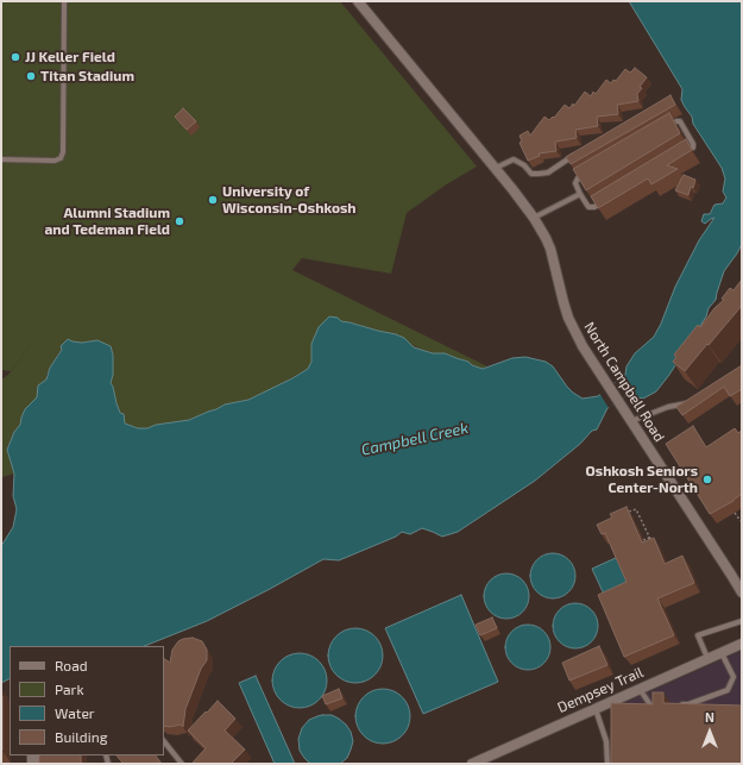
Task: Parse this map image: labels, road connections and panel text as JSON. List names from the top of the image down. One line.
{"streets":{"street":["North Campbell Road","Dempsey Trail"]},"water":["Campbell Creek"],"places":["JJ Keller Field","Titan Stadium","University of Wisconsin-Oshkosh","Alumni Stadium and Tedeman Field","Oshkosh Seniors Center-North"],"legend":["Road","Park","Water","Building"],"north":"top"}
